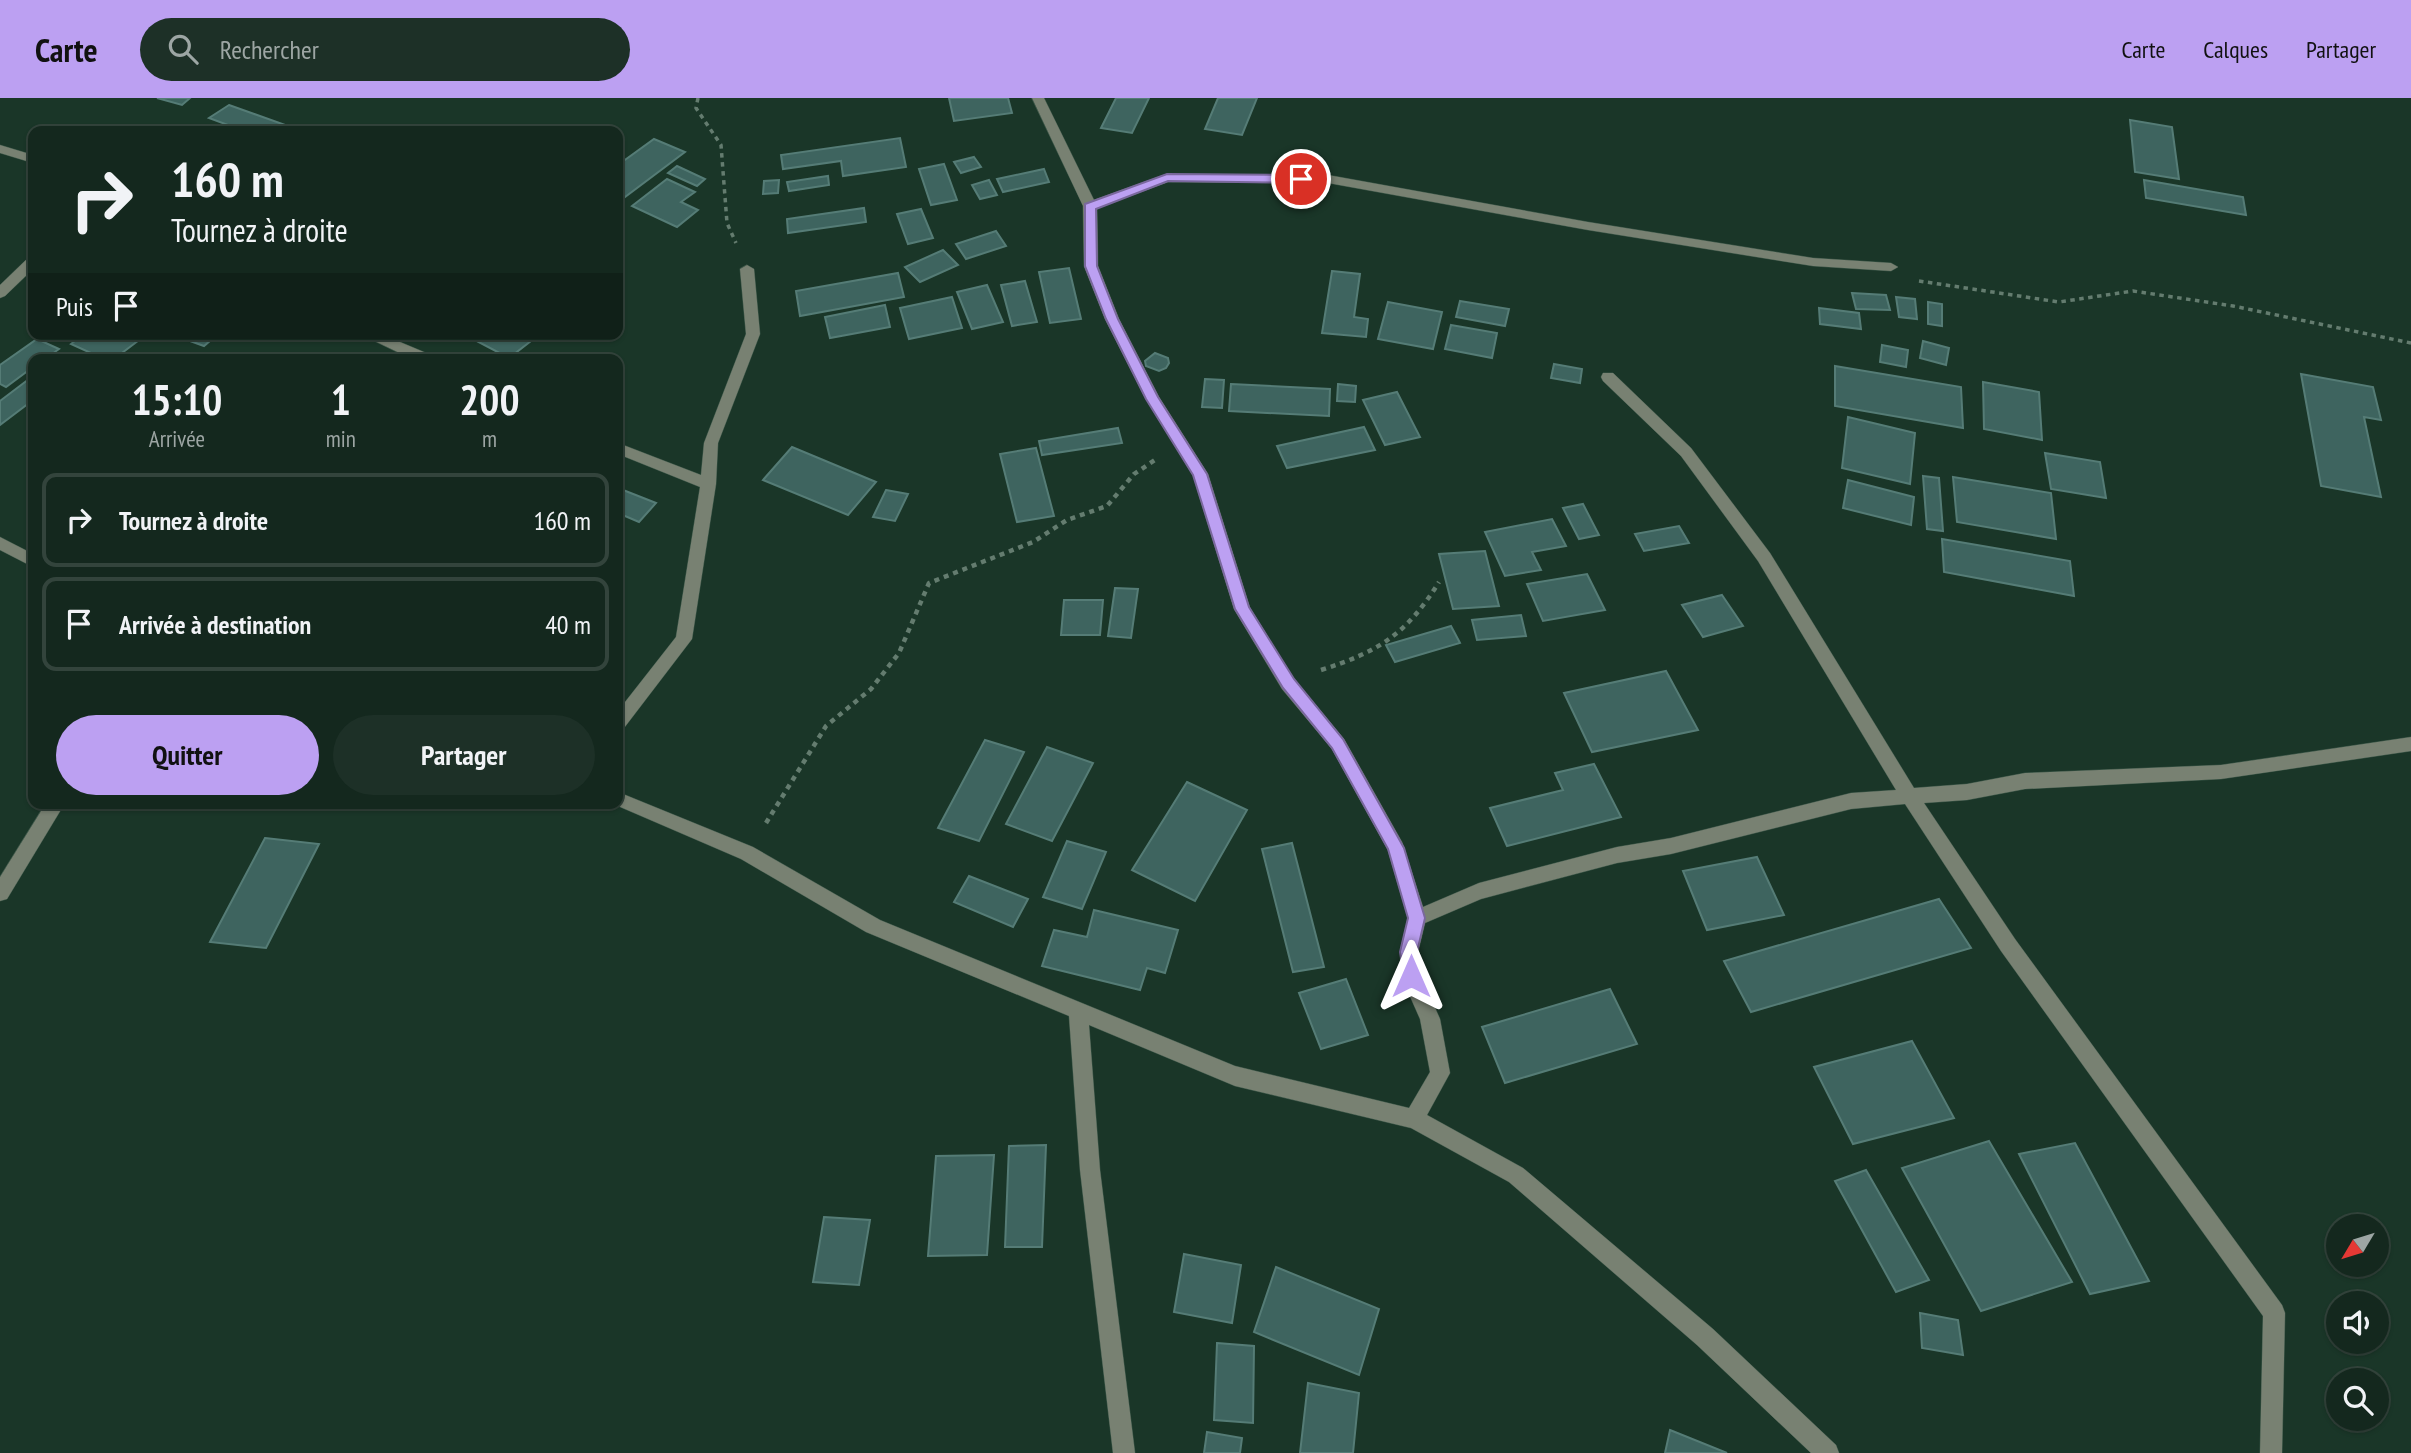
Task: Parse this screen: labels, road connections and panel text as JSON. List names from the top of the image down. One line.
{"north":"bottom left","page":{"header":"Carte","search":"Rechercher","nav":["Carte","Calques","Partager"],"turn":["160 m","Tournez à droite"],"then":"Puis","eta":["15:10","Arrivée","1","min","200","m"],"list":[{"name":"Tournez à droite","value":"160 m"},{"name":"Arrivée à destination","value":"40 m"}],"buttons":["Quitter","Partager"]}}
